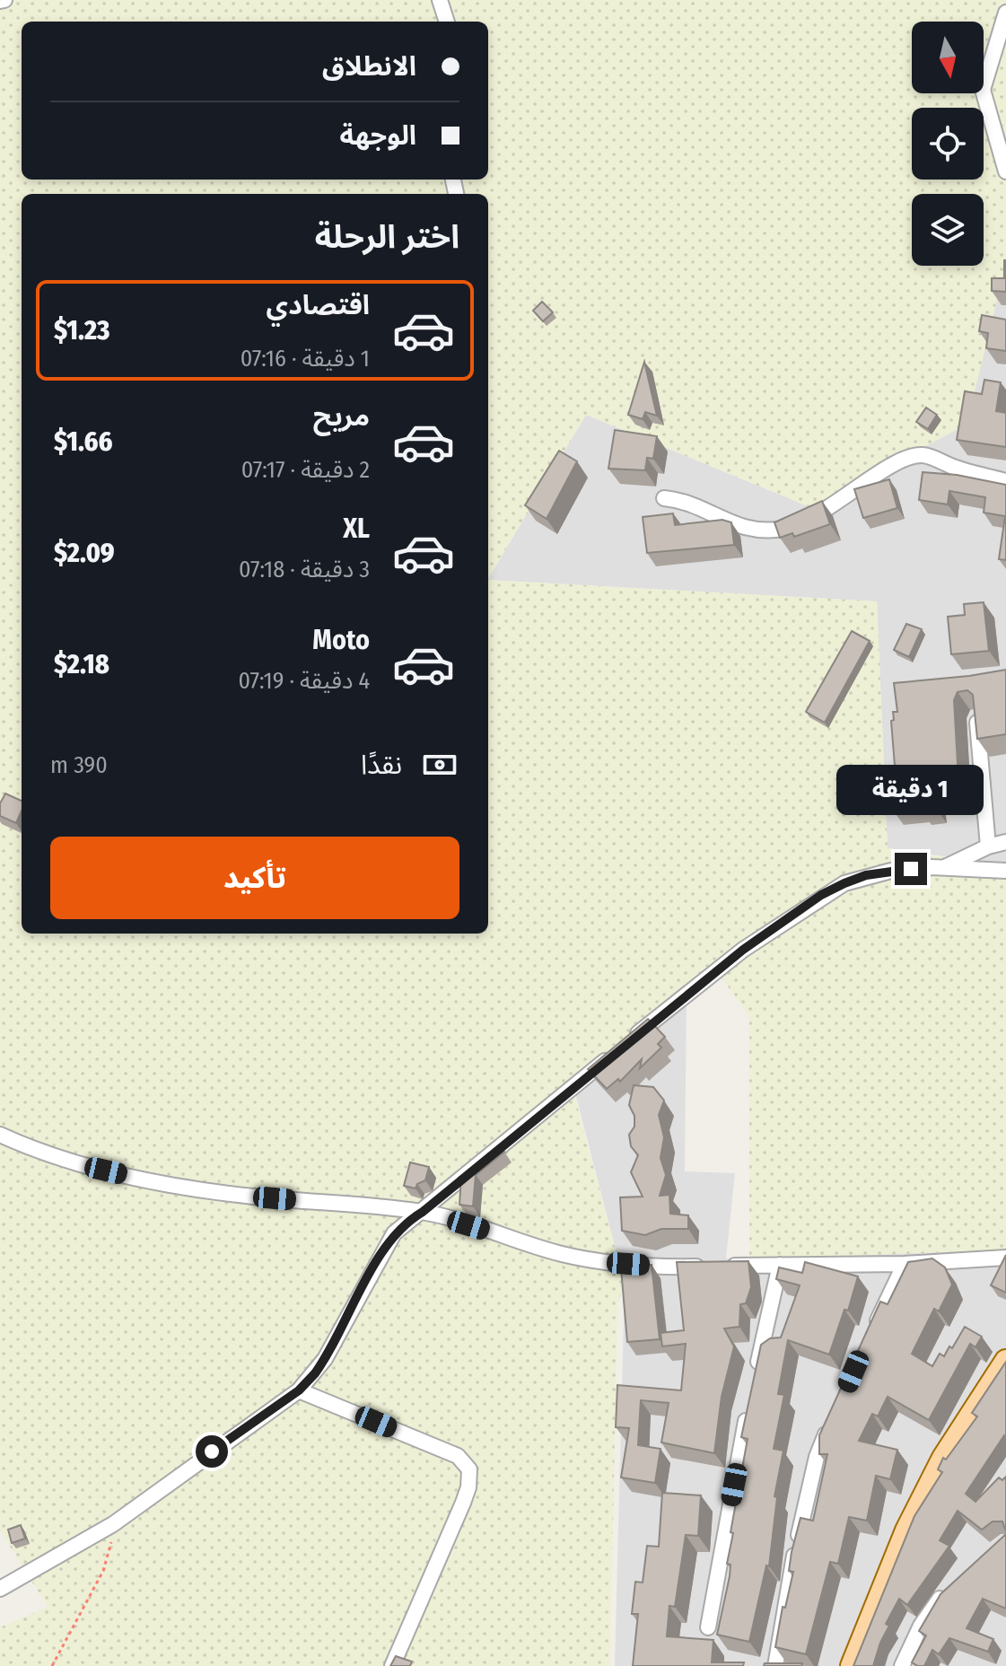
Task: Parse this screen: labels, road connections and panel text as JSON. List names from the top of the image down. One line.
{"north":"bottom","page":{"banner":["الانطلاق","الوجهة"],"heading":"اختر الرحلة","list":[{"name":"اقتصادي","note":"1 دقيقة · 07:16","value":"$1.23"},{"name":"مريح","note":"2 دقيقة · 07:17","value":"$1.66"},{"name":"XL","note":"3 دقيقة · 07:18","value":"$2.09"},{"name":"Moto","note":"4 دقيقة · 07:19","value":"$2.18"}],"pay":["نقدًا","390 m"],"bubble":"1 دقيقة","buttons":"تأكيد"}}
